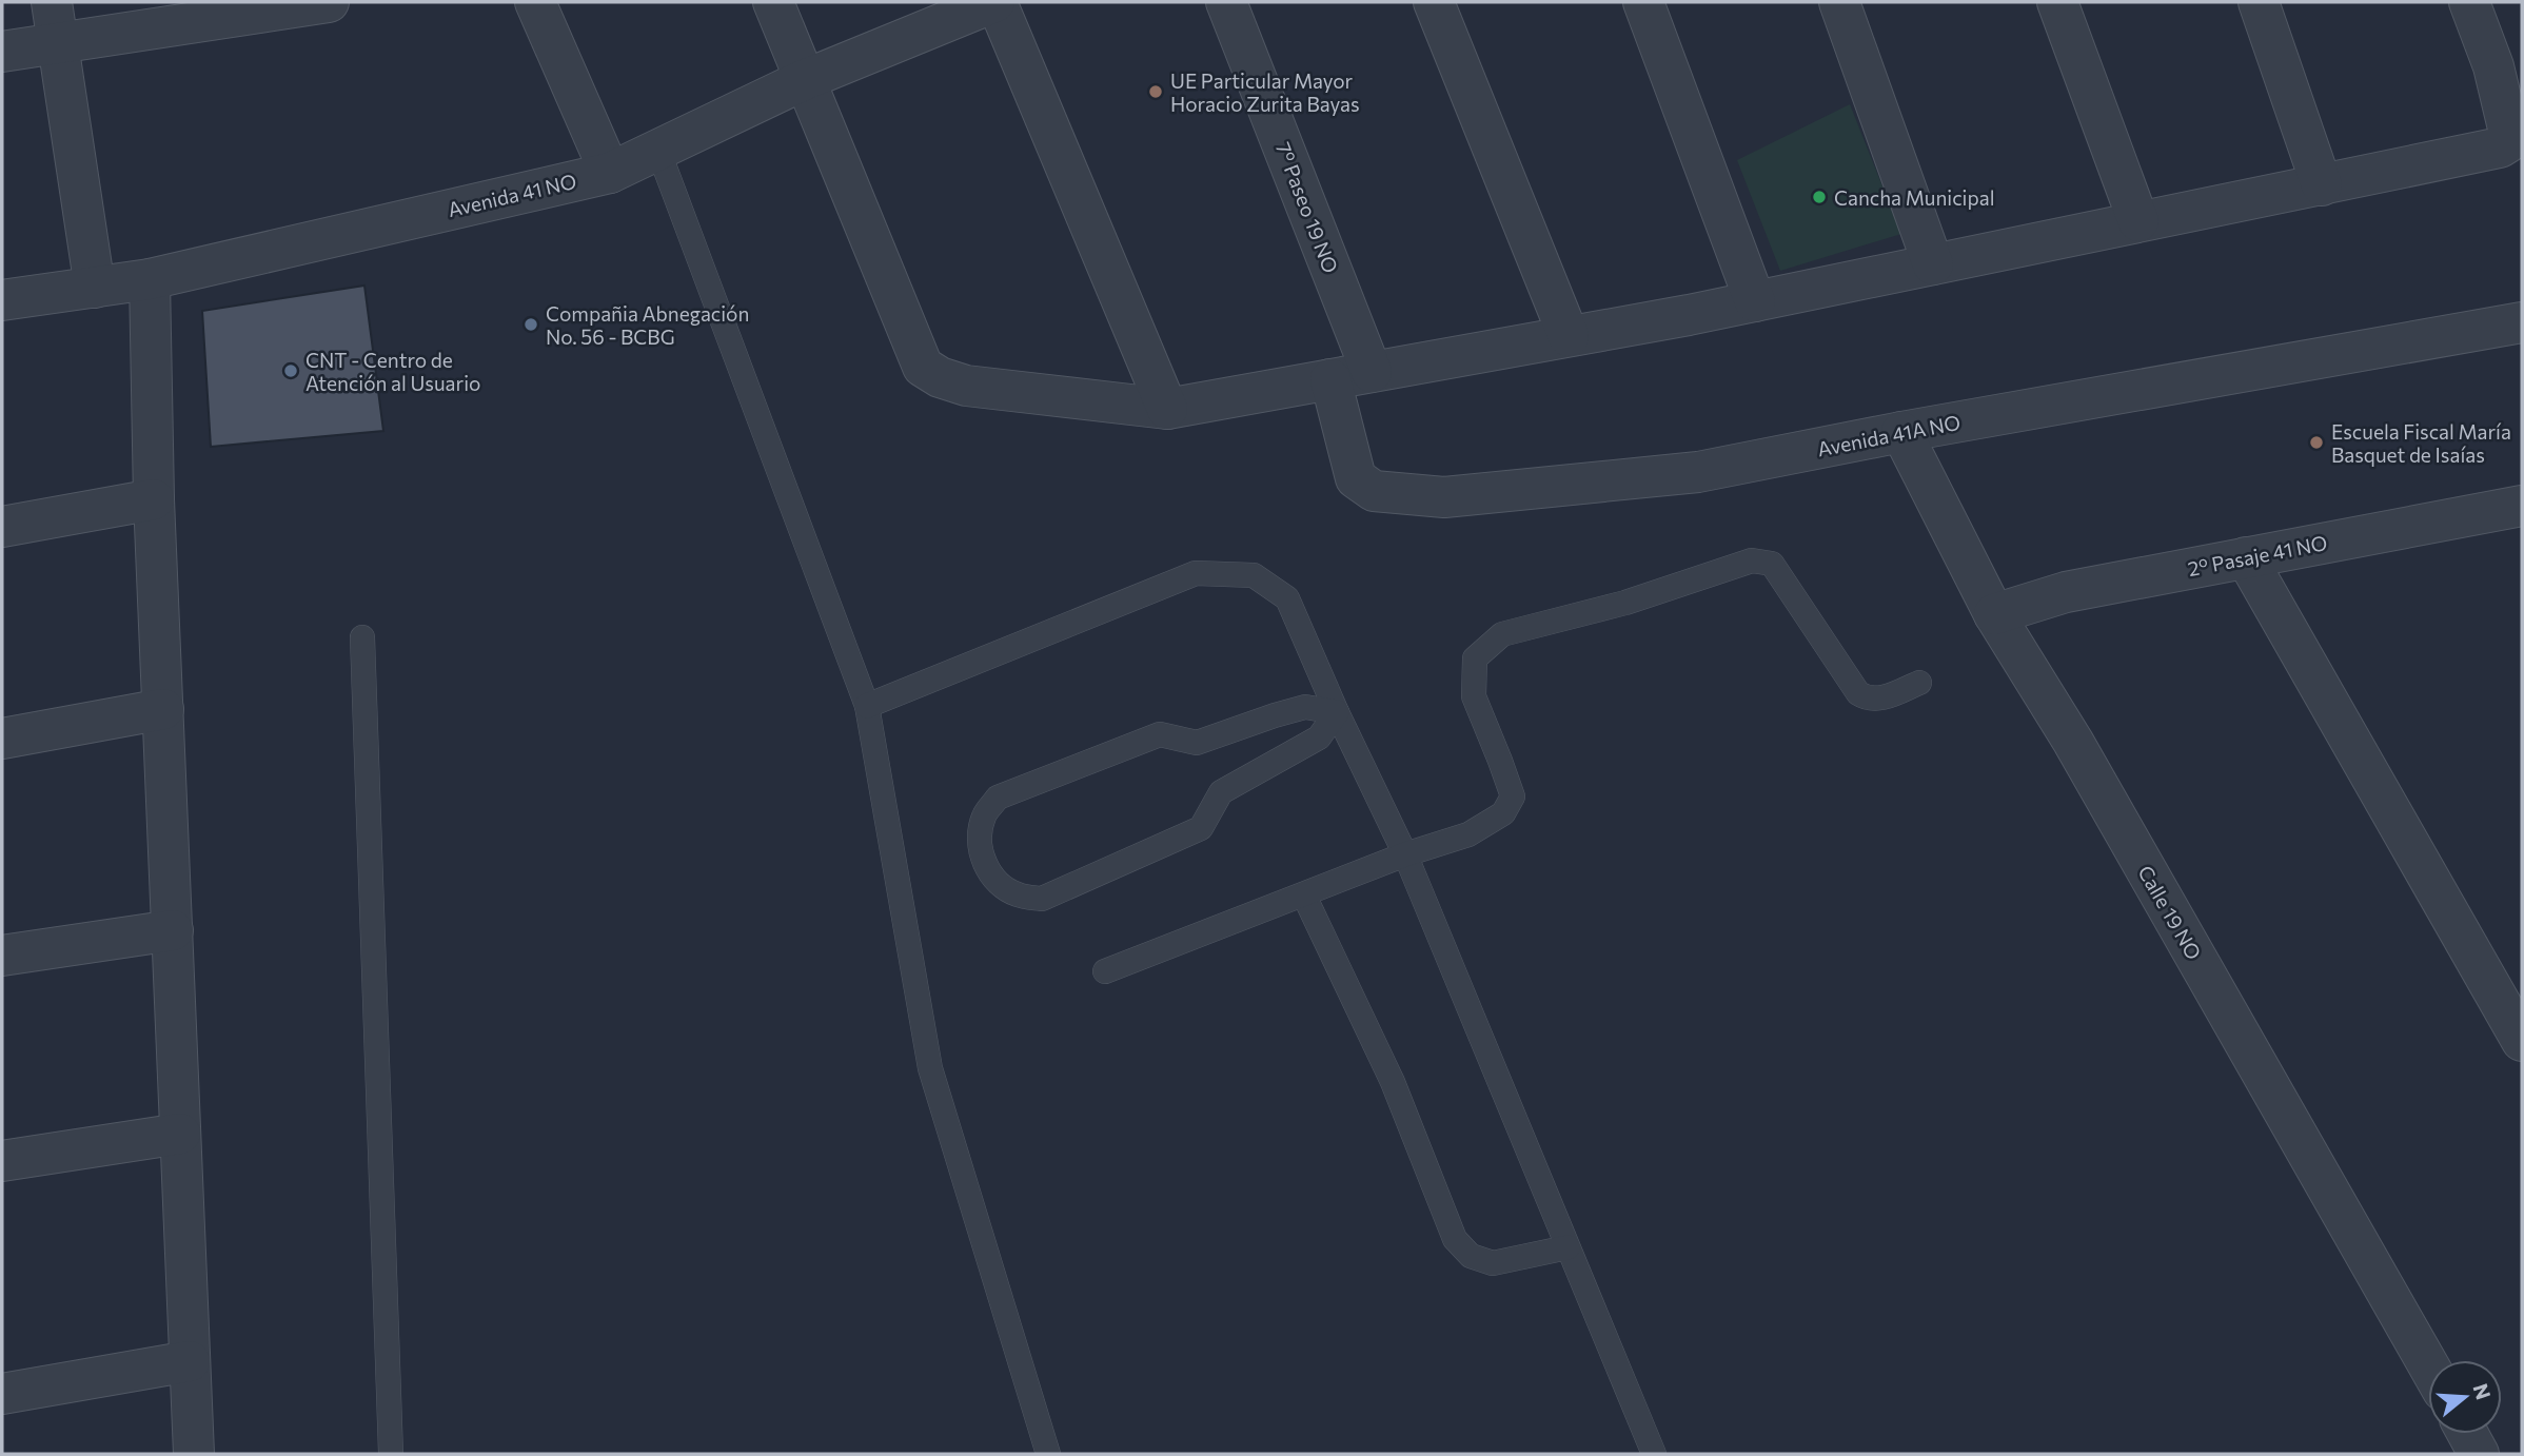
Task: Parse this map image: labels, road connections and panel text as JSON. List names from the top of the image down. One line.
{"streets":{"street":["Avenida 41 NO","7º Paseo 19 NO","Avenida 41A NO","2º Pasaje 41 NO","Calle 19 NO"]},"crossings":[["Avenida 41A NO","Calle 19 NO"],["2º Pasaje 41 NO","Calle 19 NO"]],"places":["UE Particular Mayor Horacio Zurita Bayas","Cancha Municipal","Compañia Abnegación No. 56 - BCBG","CNT - Centro de Atención al Usuario","Escuela Fiscal María Basquet de Isaías"],"north":"right"}
